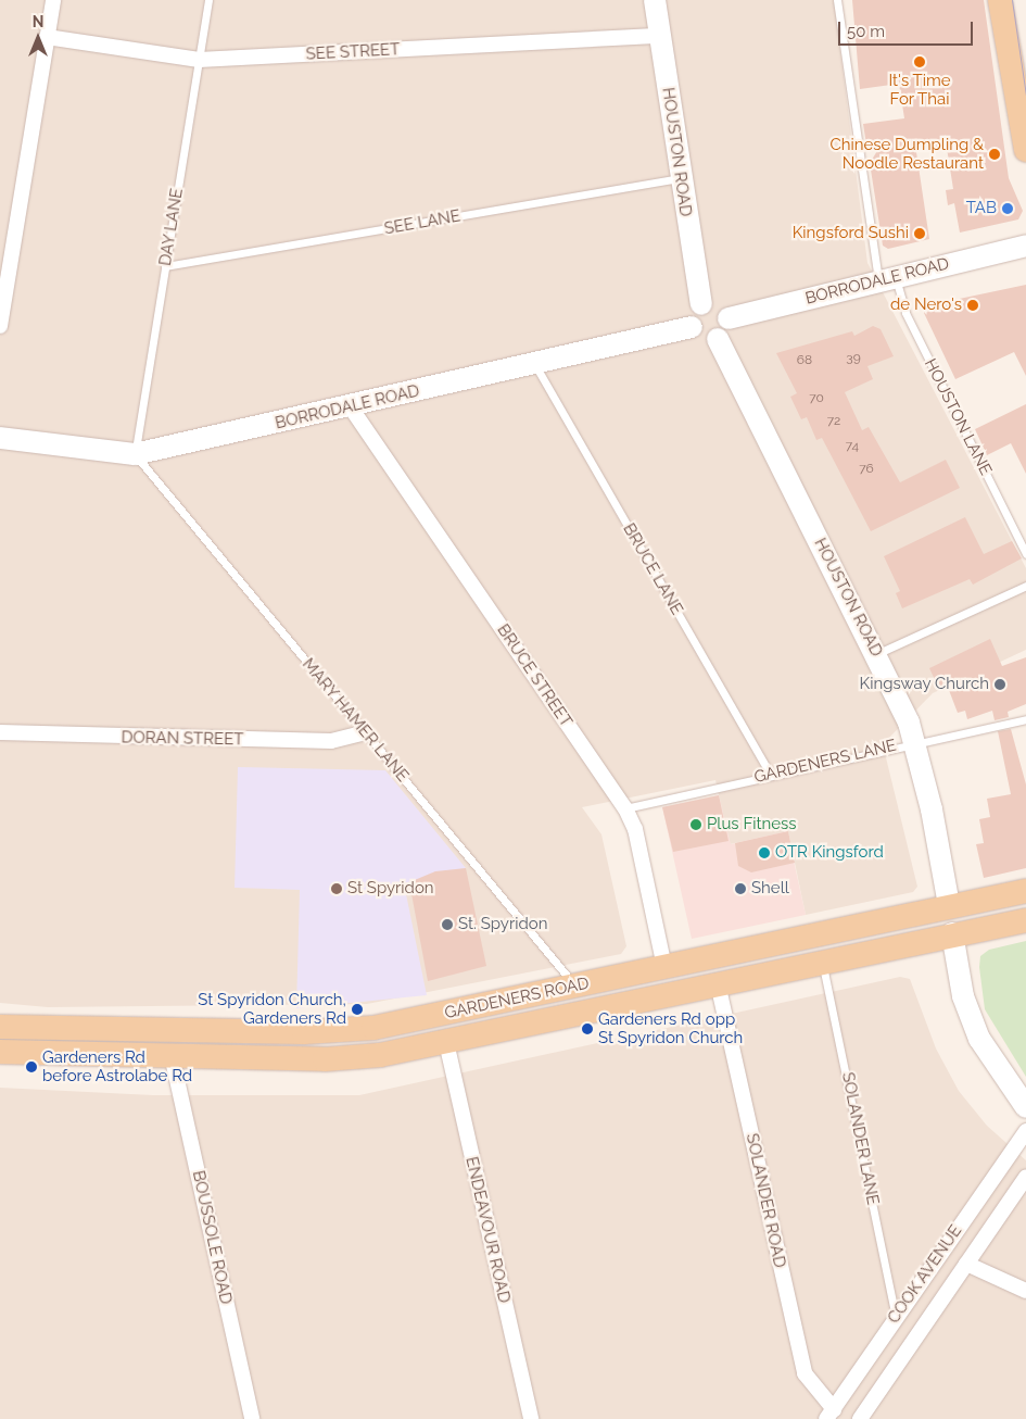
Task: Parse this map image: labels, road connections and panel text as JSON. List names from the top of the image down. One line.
{"streets":{"main road":["GARDENERS ROAD"],"street":["SEE STREET","HOUSTON ROAD","BORRODALE ROAD","BRUCE STREET","DORAN STREET","SOLANDER ROAD","ENDEAVOUR ROAD","BOUSSOLE ROAD","COOK AVENUE"],"lane":["SEE LANE","DAY LANE","HOUSTON LANE","BRUCE LANE","MARY HAMER LANE","GARDENERS LANE","SOLANDER LANE"]},"crossings":[["SEE STREET","HOUSTON ROAD"],["SEE STREET","DAY LANE"],["HOUSTON ROAD","SEE LANE"],["HOUSTON ROAD","BORRODALE ROAD"],["HOUSTON ROAD","GARDENERS LANE"],["HOUSTON ROAD","GARDENERS ROAD"],["SEE LANE","DAY LANE"],["DAY LANE","BORRODALE ROAD"],["DAY LANE","MARY HAMER LANE"],["BORRODALE ROAD","HOUSTON LANE"],["BORRODALE ROAD","BRUCE LANE"],["BORRODALE ROAD","BRUCE STREET"],["BORRODALE ROAD","MARY HAMER LANE"],["BRUCE LANE","GARDENERS LANE"],["BRUCE STREET","GARDENERS LANE"],["BRUCE STREET","GARDENERS ROAD"],["MARY HAMER LANE","DORAN STREET"],["MARY HAMER LANE","GARDENERS ROAD"],["GARDENERS ROAD","SOLANDER LANE"],["GARDENERS ROAD","SOLANDER ROAD"],["GARDENERS ROAD","ENDEAVOUR ROAD"],["GARDENERS ROAD","BOUSSOLE ROAD"],["SOLANDER LANE","COOK AVENUE"],["SOLANDER ROAD","COOK AVENUE"]],"places":["It's Time For Thai","Chinese Dumpling & Noodle Restaurant","TAB","Kingsford Sushi","de Nero's","Kingsway Church","Plus Fitness","OTR Kingsford","St Spyridon","Shell","St. Spyridon","St Spyridon Church, Gardeners Rd","Gardeners Rd opp St Spyridon Church","Gardeners Rd before Astrolabe Rd"],"house_numbers":["39","68","70","72","74","76"],"scale_bar":"50 m","north":"top"}
